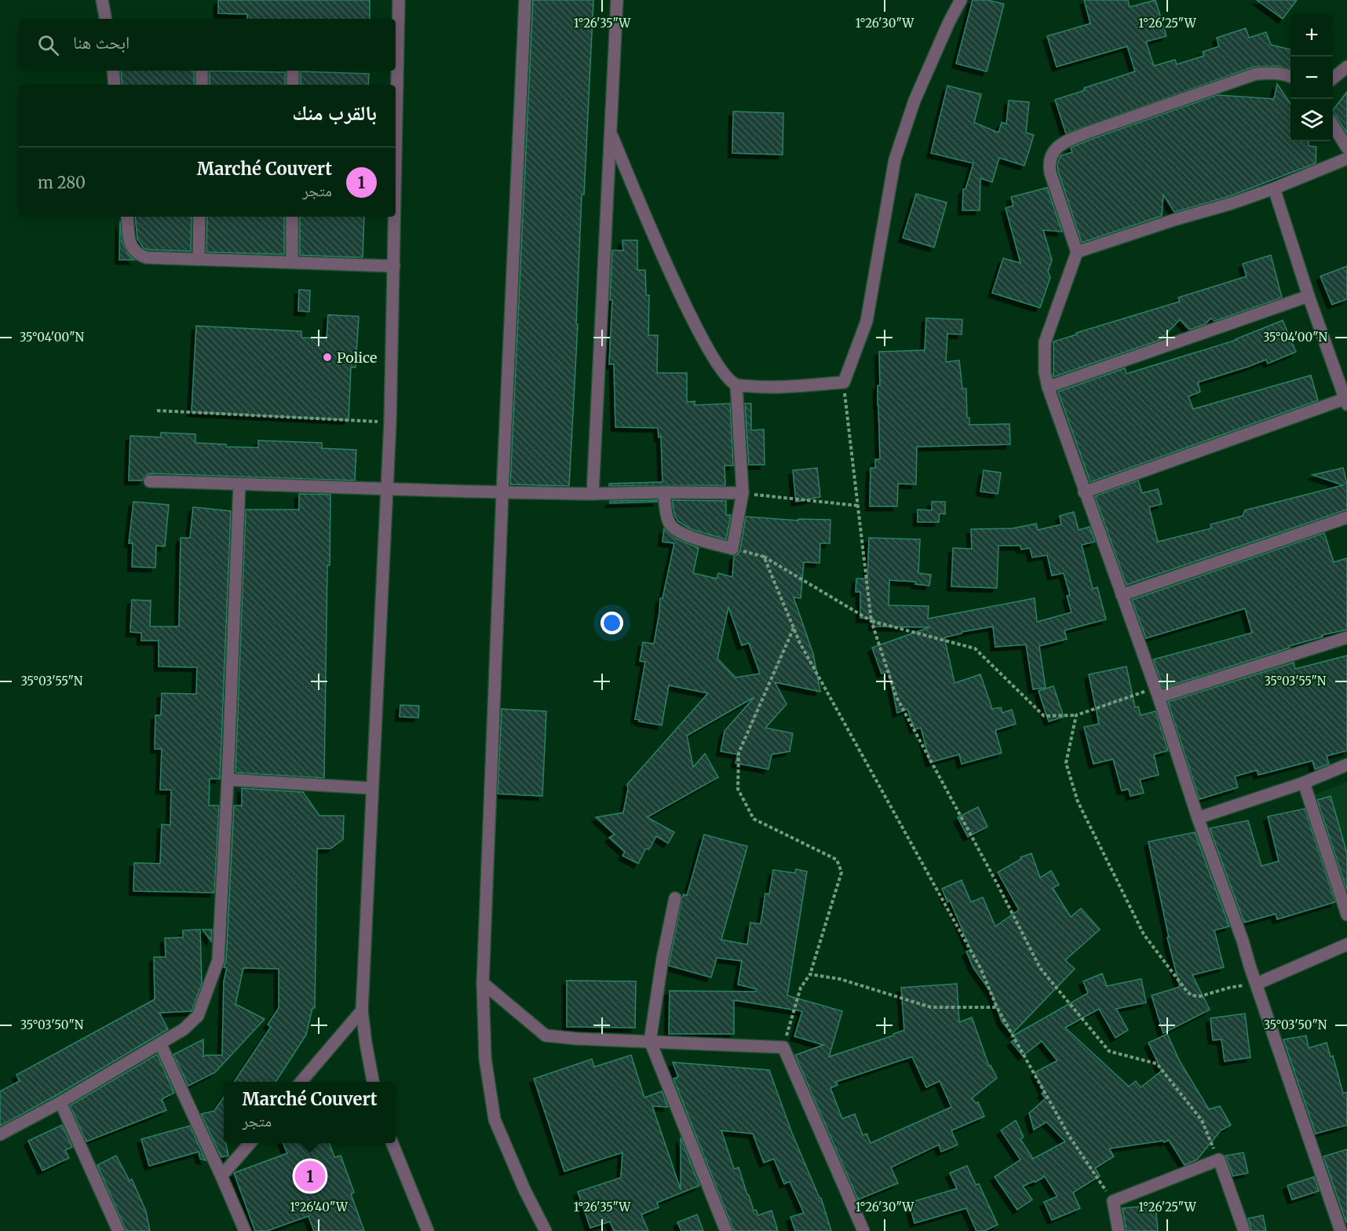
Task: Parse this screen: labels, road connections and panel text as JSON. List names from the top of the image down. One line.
{"places":["Police"],"page":{"map_buttons":["+","−"],"search":"ابحث هنا","heading":"بالقرب منك","list":[{"mark":"1","name":"Marché Couvert","note":"متجر","value":"280 m"}],"popup":["Marché Couvert","متجر"],"pins":"1"},"coordinates":["1°26'35\"W","1°26'30\"W","1°26'25\"W","35°04'00\"N","35°03'55\"N","35°03'50\"N","1°26'40\"W"]}
